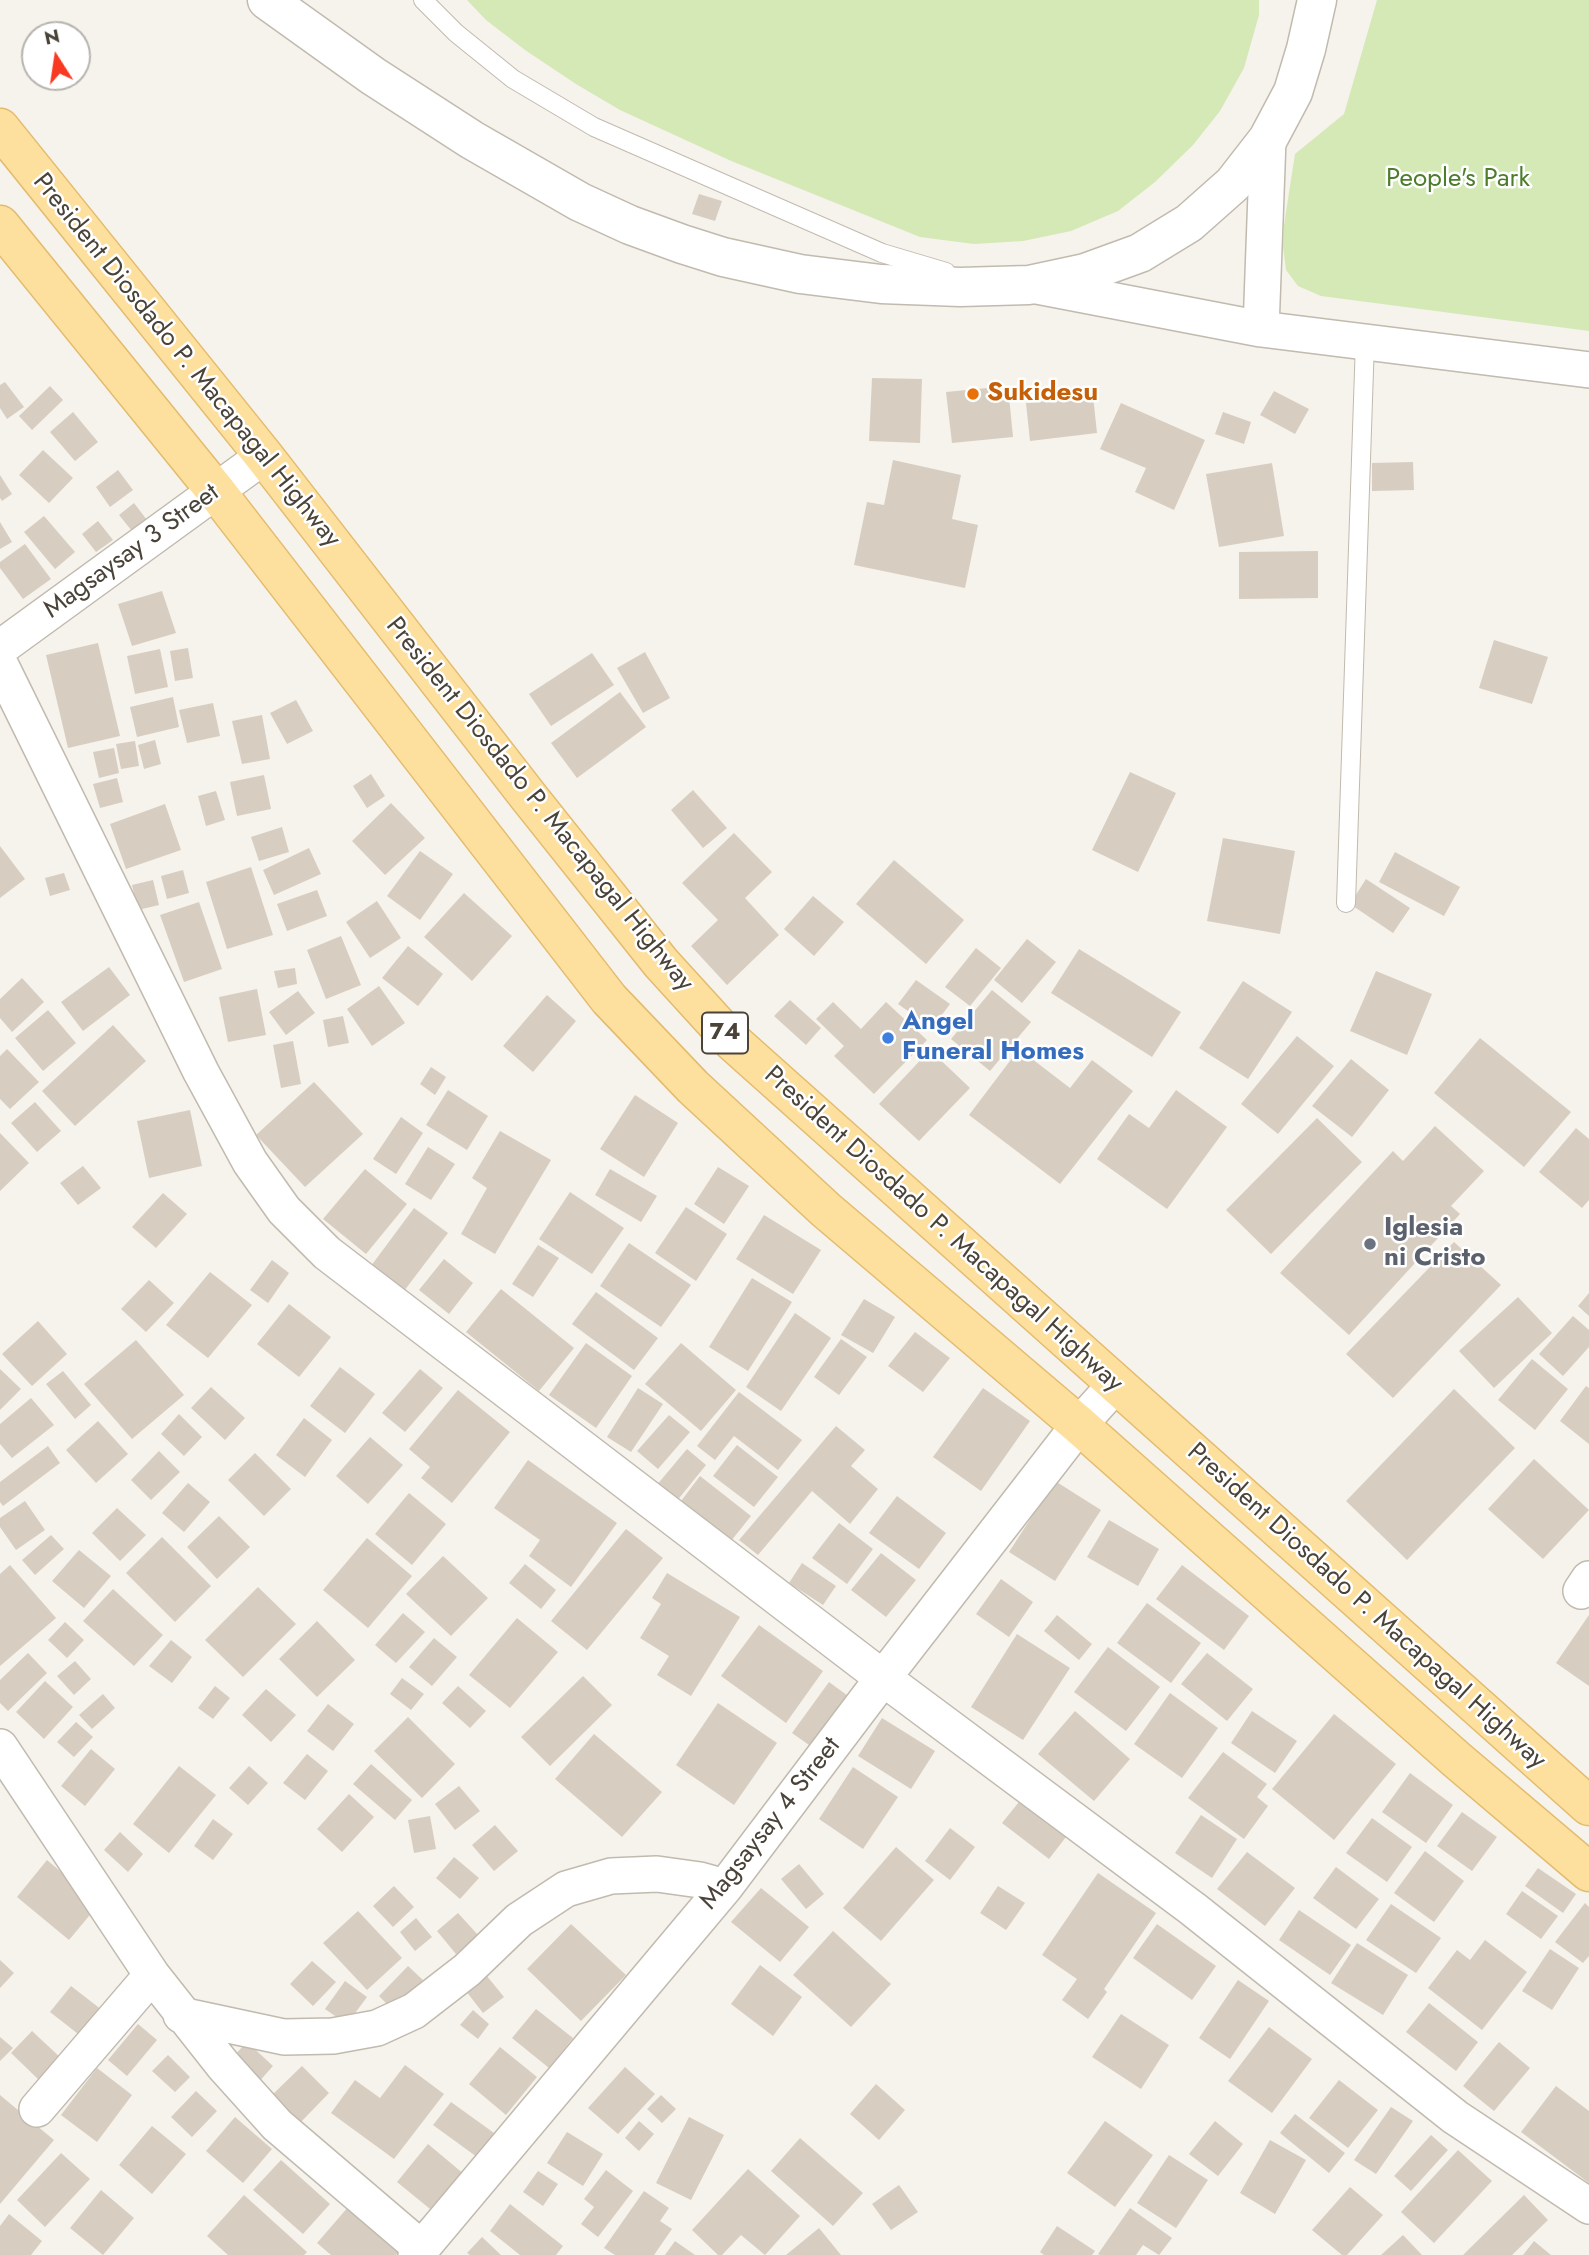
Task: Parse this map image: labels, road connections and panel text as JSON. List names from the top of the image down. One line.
{"streets":{"main road":["President Diosdado P. Macapagal Highway","74"],"street":["Magsaysay 3 Street","Magsaysay 4 Street"]},"crossings":[["President Diosdado P. Macapagal Highway","Magsaysay 3 Street"],["President Diosdado P. Macapagal Highway","Magsaysay 4 Street"]],"parks":["People's Park"],"places":["Sukidesu","Angel Funeral Homes","Iglesia ni Cristo"],"north":"top"}
